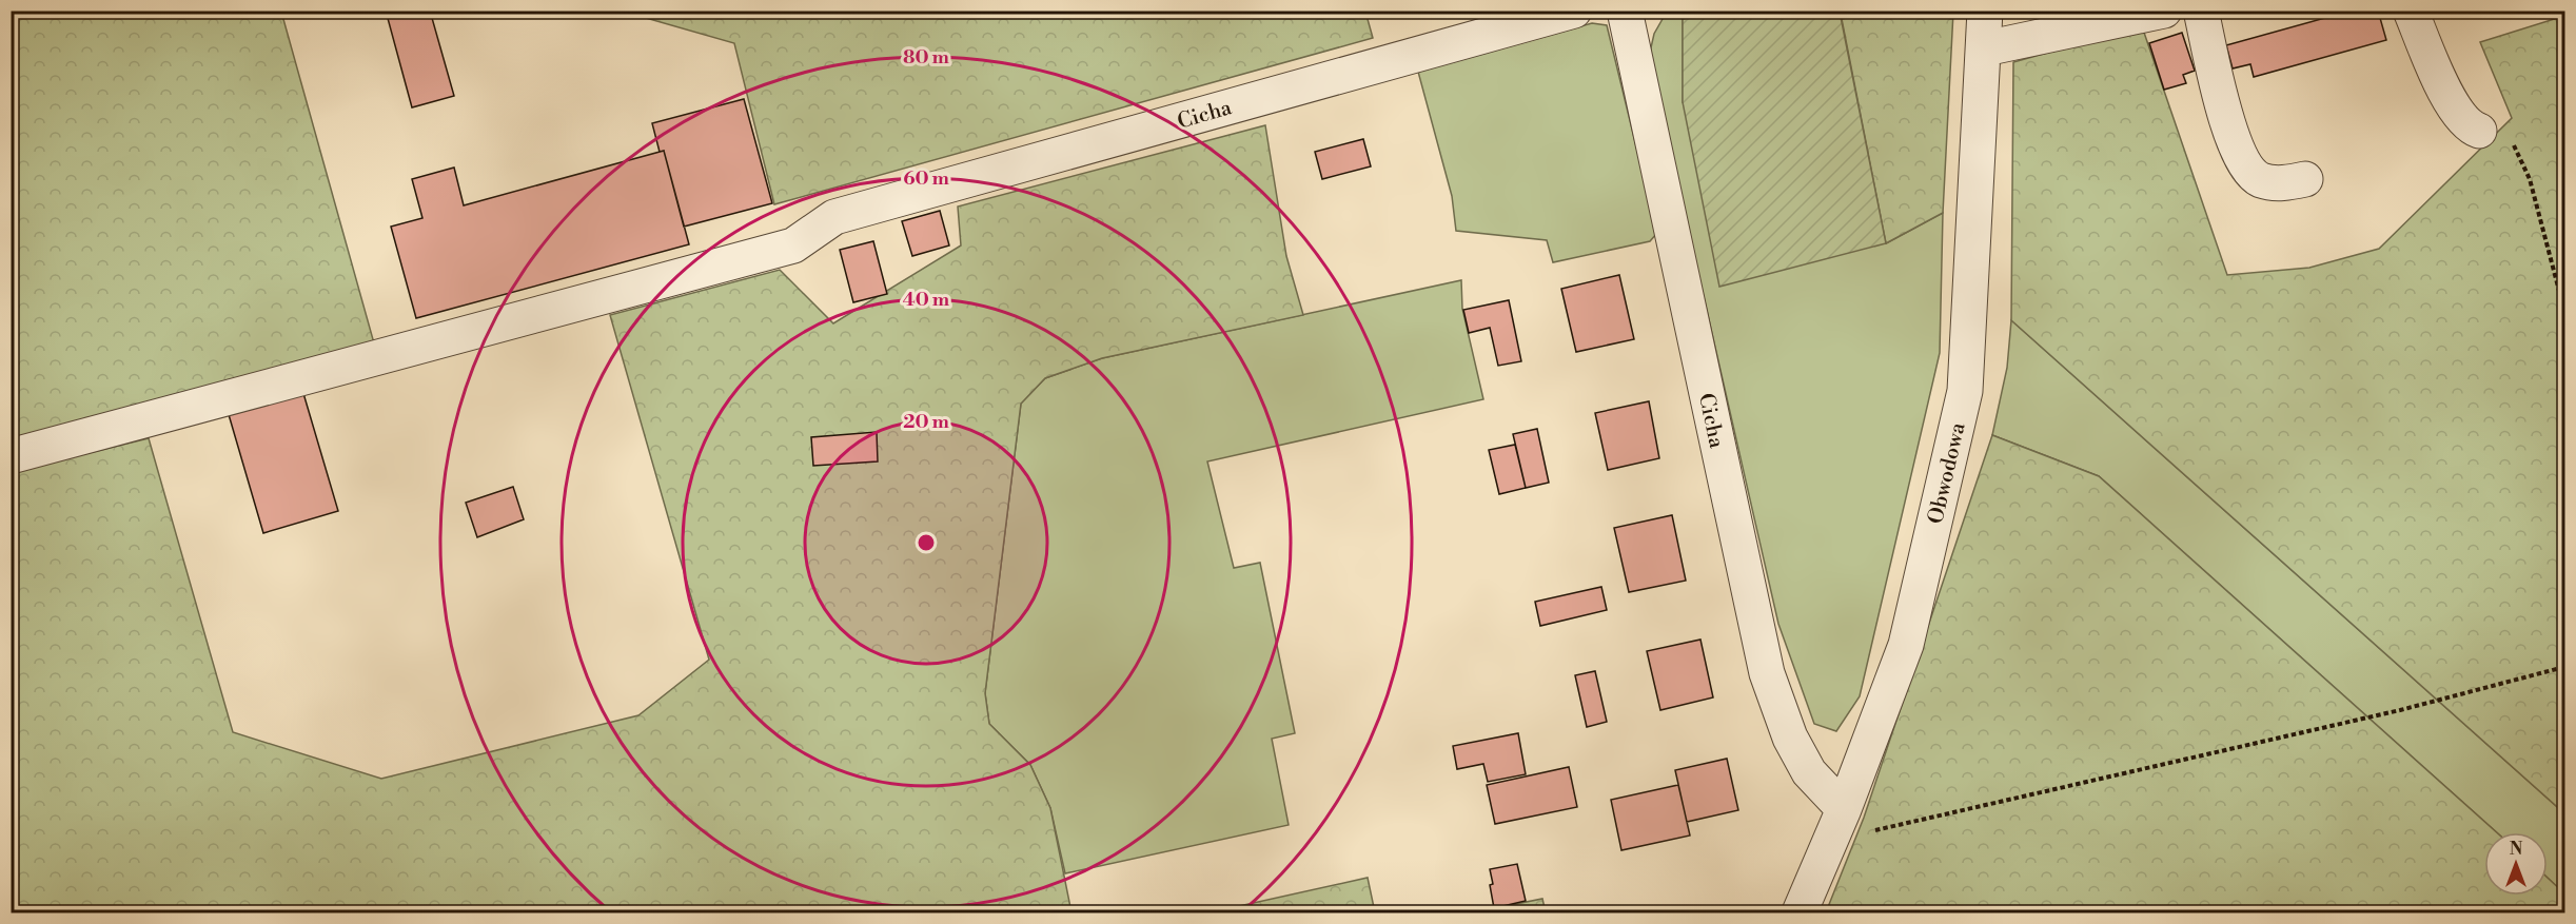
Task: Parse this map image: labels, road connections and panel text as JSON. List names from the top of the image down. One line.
{"streets":{"street":["Cicha","Obwodowa"]},"crossings":[["Cicha","Obwodowa"]],"north":"top","rings":["80 m","60 m","40 m","20 m"]}
